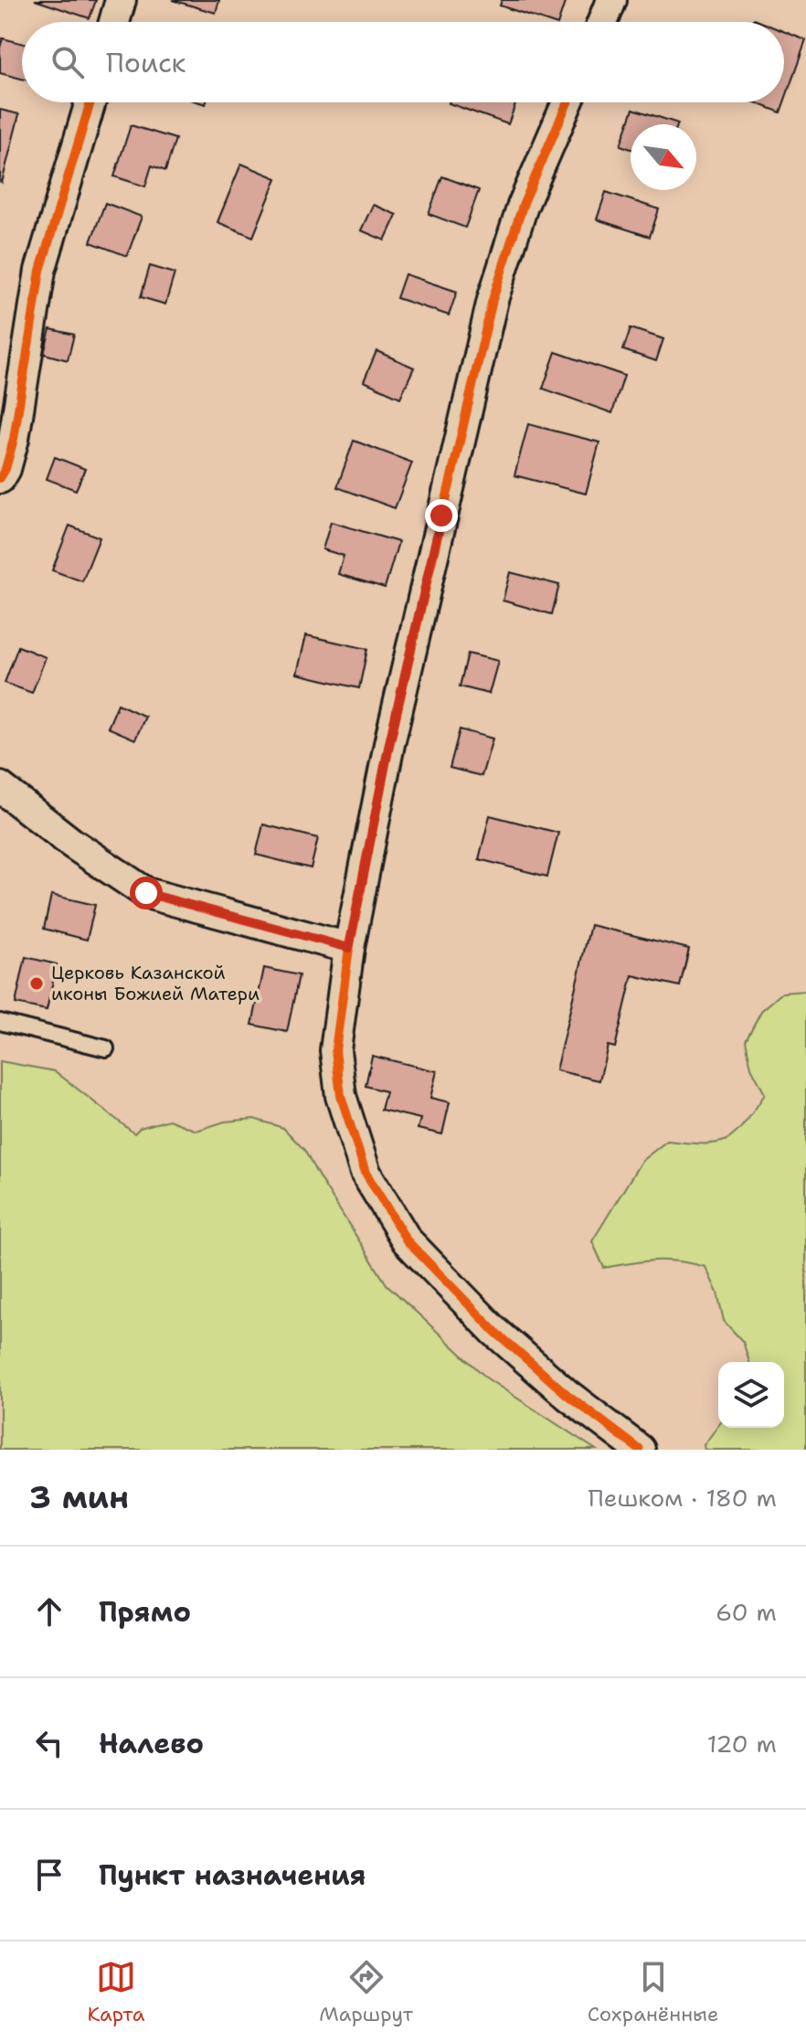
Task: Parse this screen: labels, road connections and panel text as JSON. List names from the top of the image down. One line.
{"places":["Церковь Казанской иконы Божией Матери"],"north":"bottom right","page":{"search":"Поиск","heading":["3 мин","Пешком · 180 m"],"list":[["Прямо","60 m"],["Налево","120 m"],"Пункт назначения"],"nav":["Карта","Маршрут","Сохранённые"]}}
